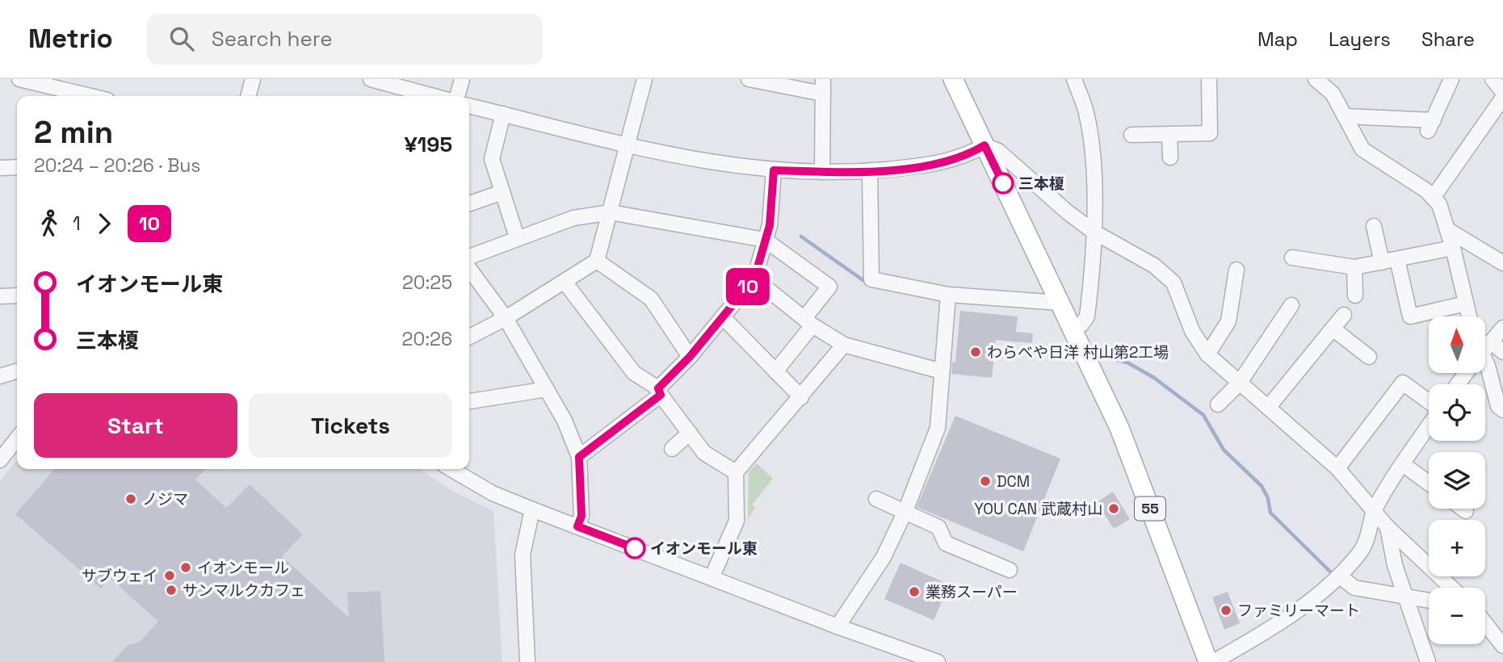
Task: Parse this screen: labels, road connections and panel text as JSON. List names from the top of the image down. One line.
{"streets":{"main road":["55"]},"places":["三本榎","わらべや日洋 村山第2工場","DCM","ノジマ","YOU CAN 武蔵村山","イオンモール東","イオンモール","サブウェイ","サンマルクカフェ","業務スーパー","ファミリーマート"],"lines":["bus line 10"],"north":"top","page":{"header":"Metrio","search":"Search here","nav":["Map","Layers","Share"],"on_map":"10","heading":["2 min","20:24 – 20:26 · Bus","¥195"],"legs":["1","10"],"list":[{"name":"イオンモール東","value":"20:25"},{"name":"三本榎","value":"20:26"}],"map_buttons":["+","−"],"buttons":["Start","Tickets"]}}
